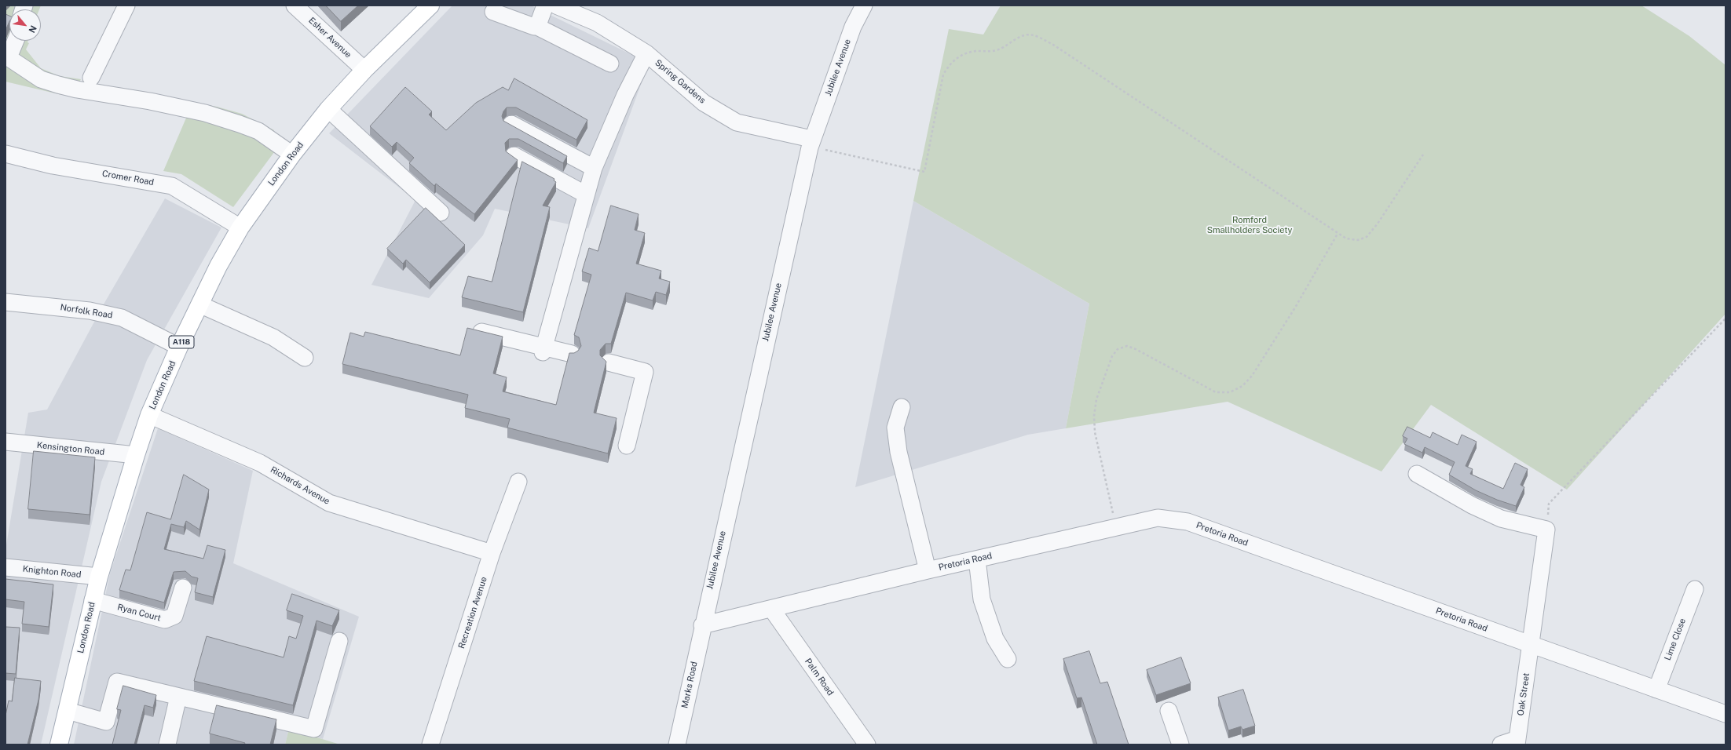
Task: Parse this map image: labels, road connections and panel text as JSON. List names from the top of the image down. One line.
{"streets":{"main road":["London Road","A118"],"street":["Esher Avenue","Jubilee Avenue","Spring Gardens","Cromer Road","Norfolk Road","Kensington Road","Richards Avenue","Pretoria Road","Knighton Road","Ryan Court","Recreation Avenue","Lime Close","Palm Road","Marks Road","Oak Street"]},"crossings":[["Esher Avenue","London Road"],["Jubilee Avenue","Spring Gardens"],["Jubilee Avenue","Pretoria Road"],["Jubilee Avenue","Marks Road"],["London Road","Cromer Road"],["London Road","Norfolk Road"],["London Road","Kensington Road"],["London Road","Richards Avenue"],["London Road","Knighton Road"],["London Road","Ryan Court"],["Richards Avenue","Recreation Avenue"],["Pretoria Road","Lime Close"],["Pretoria Road","Palm Road"],["Pretoria Road","Marks Road"],["Pretoria Road","Oak Street"]],"parks":["Romford Smallholders Society"],"north":"bottom right"}
